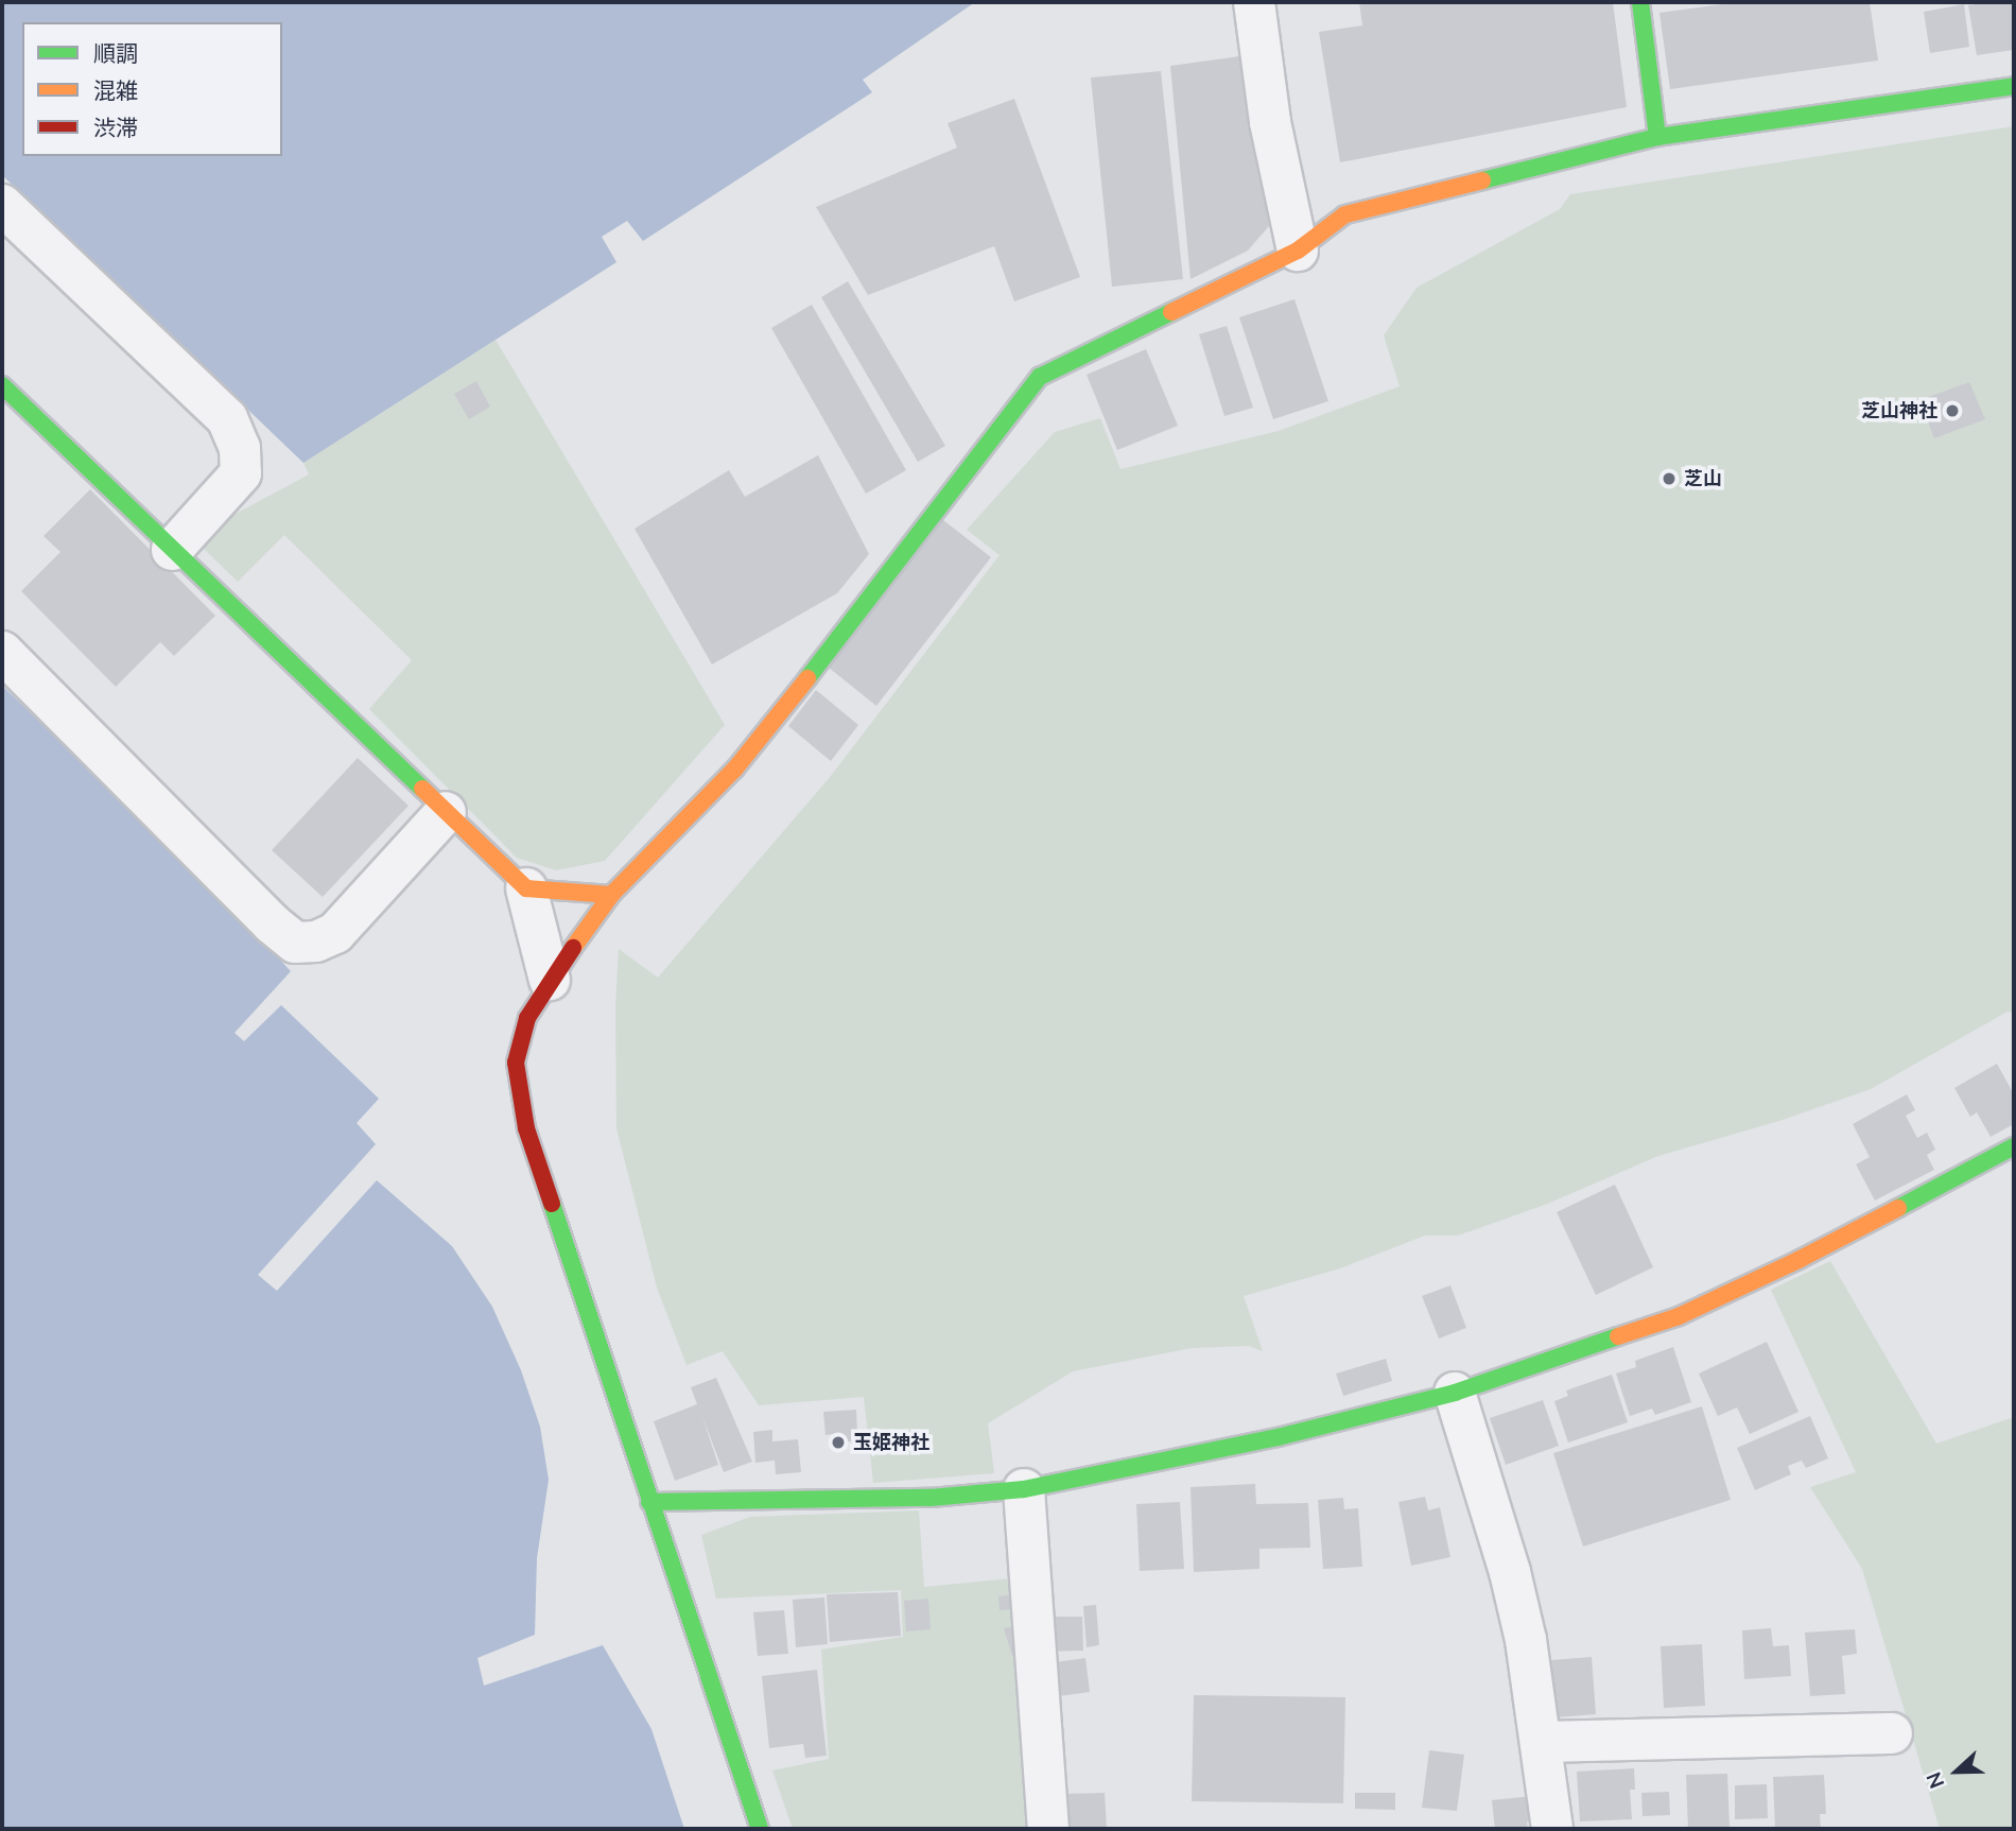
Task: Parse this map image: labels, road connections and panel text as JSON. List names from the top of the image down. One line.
{"places":["芝山神社","芝山","玉姫神社"],"legend":["順調","混雑","渋滞"],"north":"left"}
